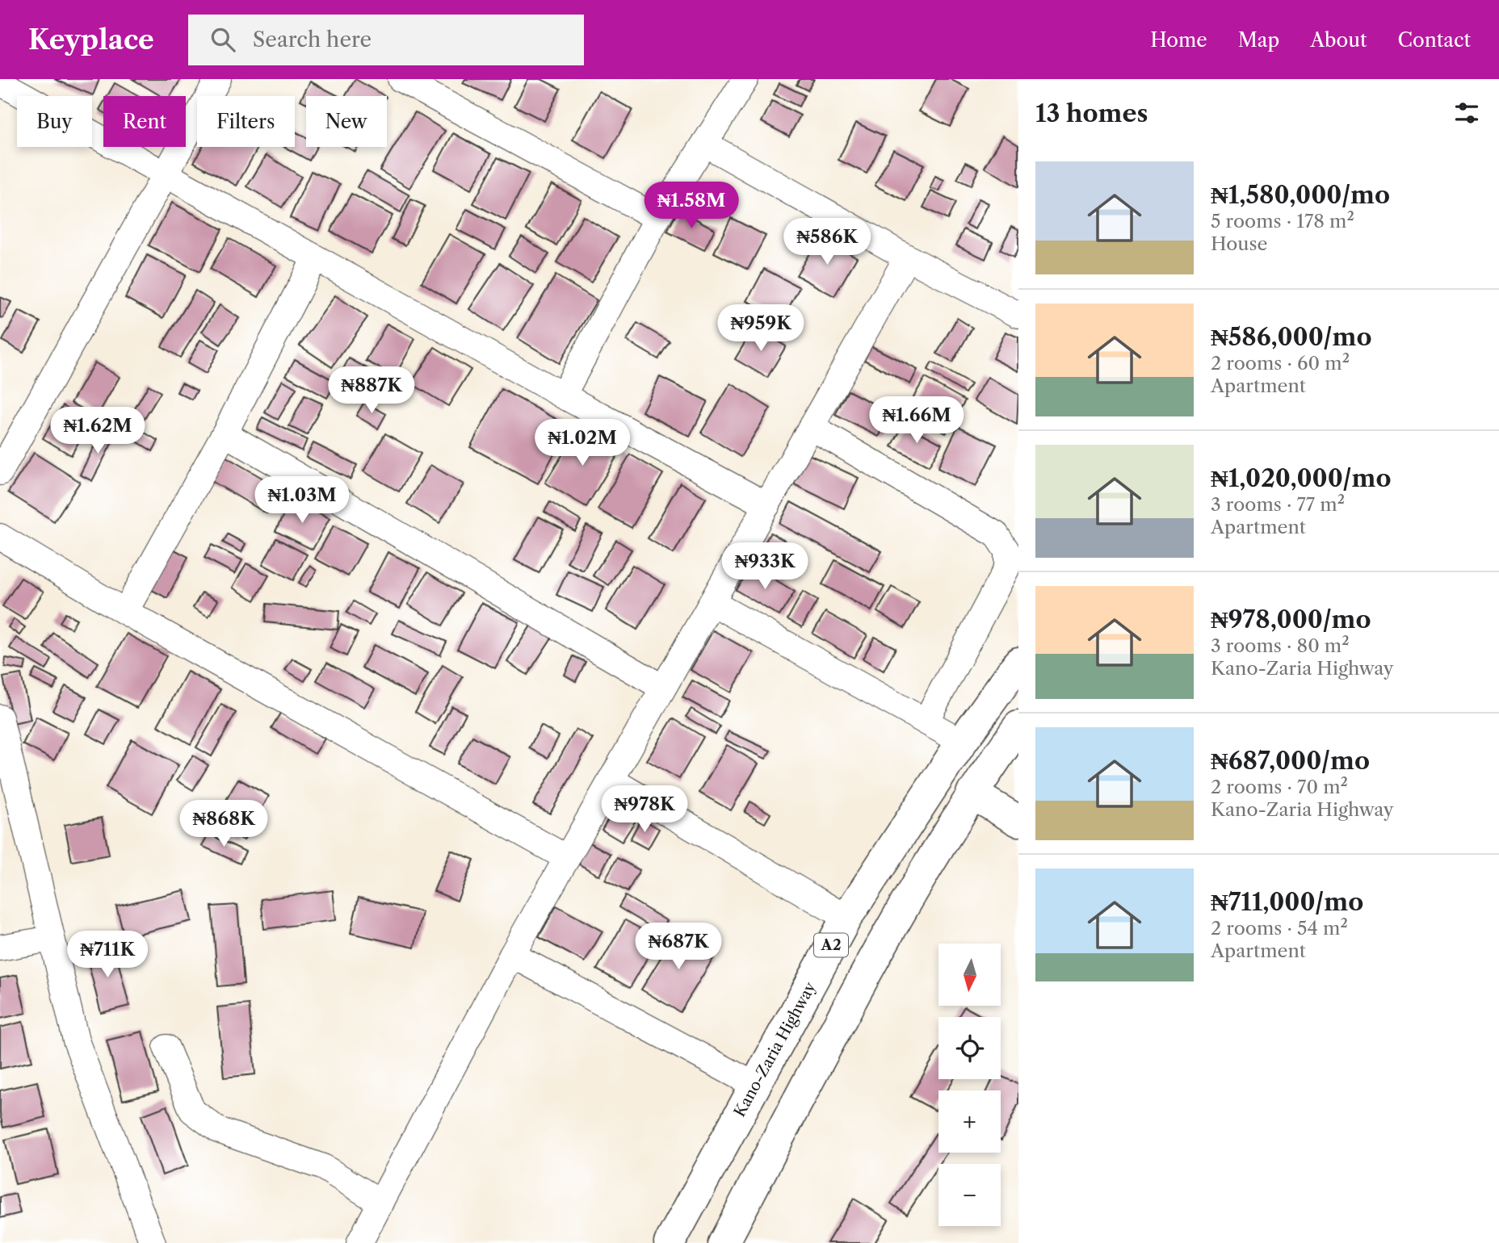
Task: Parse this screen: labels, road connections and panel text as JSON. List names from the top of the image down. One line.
{"streets":{"main road":["A2","Kano-Zaria Highway"]},"north":"bottom","page":{"header":"Keyplace","search":"Search here","nav":["Home","Map","About","Contact"],"heading":"13 homes","chip":["Buy","Rent","Filters","New"],"list":[{"name":"₦1,580,000/mo","note":"5 rooms · 178 m² · House"},{"name":"₦586,000/mo","note":"2 rooms · 60 m² · Apartment"},{"name":"₦1,020,000/mo","note":"3 rooms · 77 m² · Apartment"},{"name":"₦978,000/mo","note":"3 rooms · 80 m² · Kano-Zaria Highway"},{"name":"₦687,000/mo","note":"2 rooms · 70 m² · Kano-Zaria Highway"},{"name":"₦711,000/mo","note":"2 rooms · 54 m² · Apartment"}],"price":["₦1.58M","₦586K","₦959K","₦887K","₦1.66M","₦1.62M","₦1.02M","₦1.03M","₦933K","₦978K","₦868K","₦687K","₦711K"],"map_buttons":["+","−"]}}
